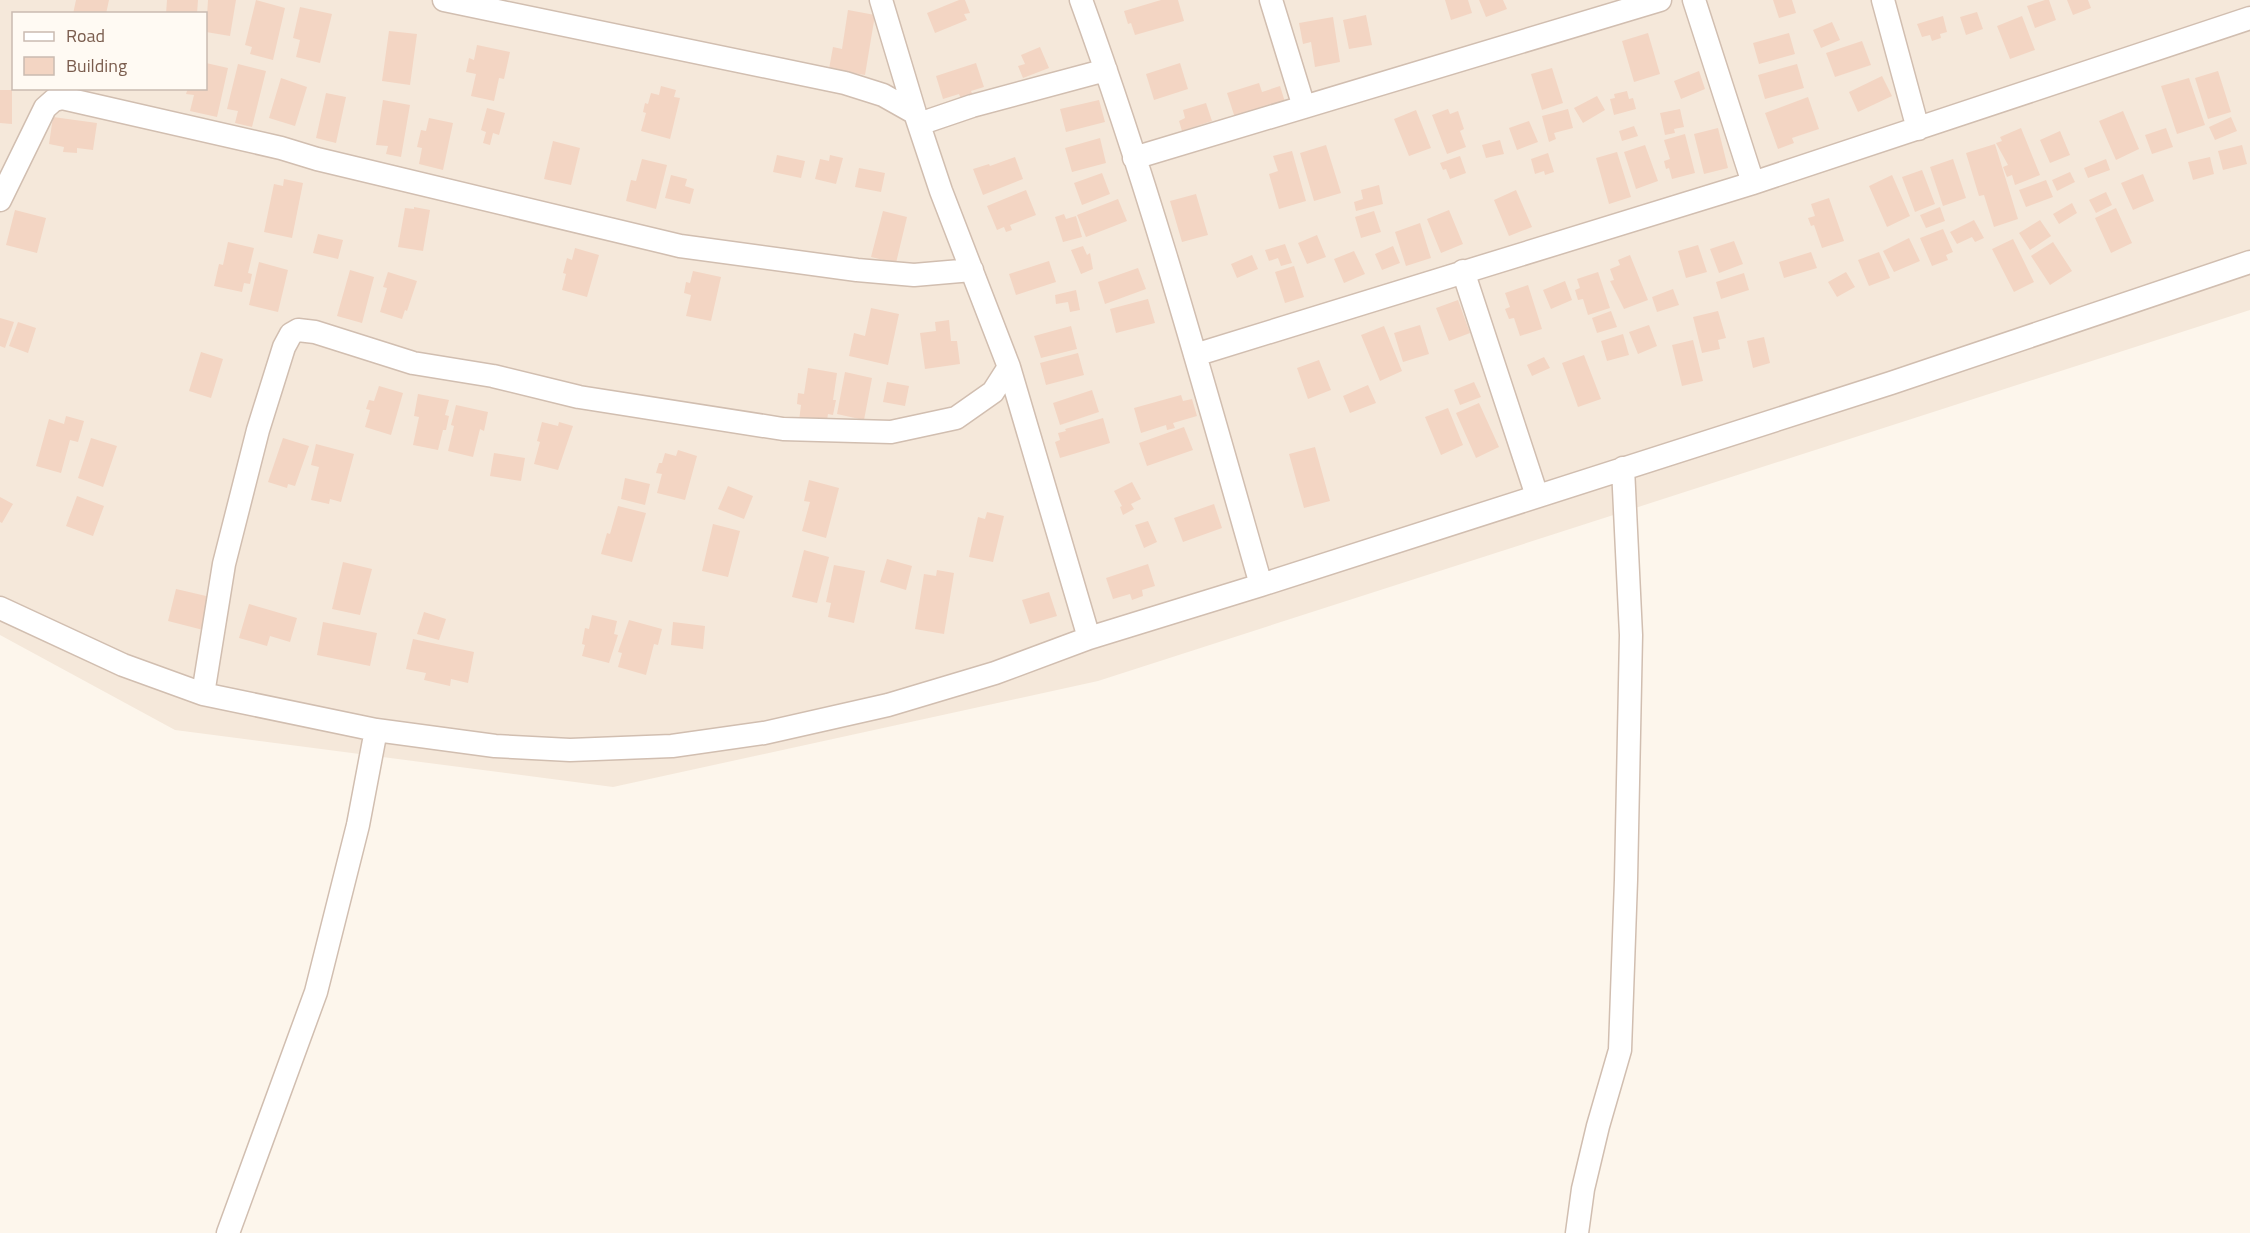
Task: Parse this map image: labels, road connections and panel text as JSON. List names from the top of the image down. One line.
{"legend":["Road","Building"]}
